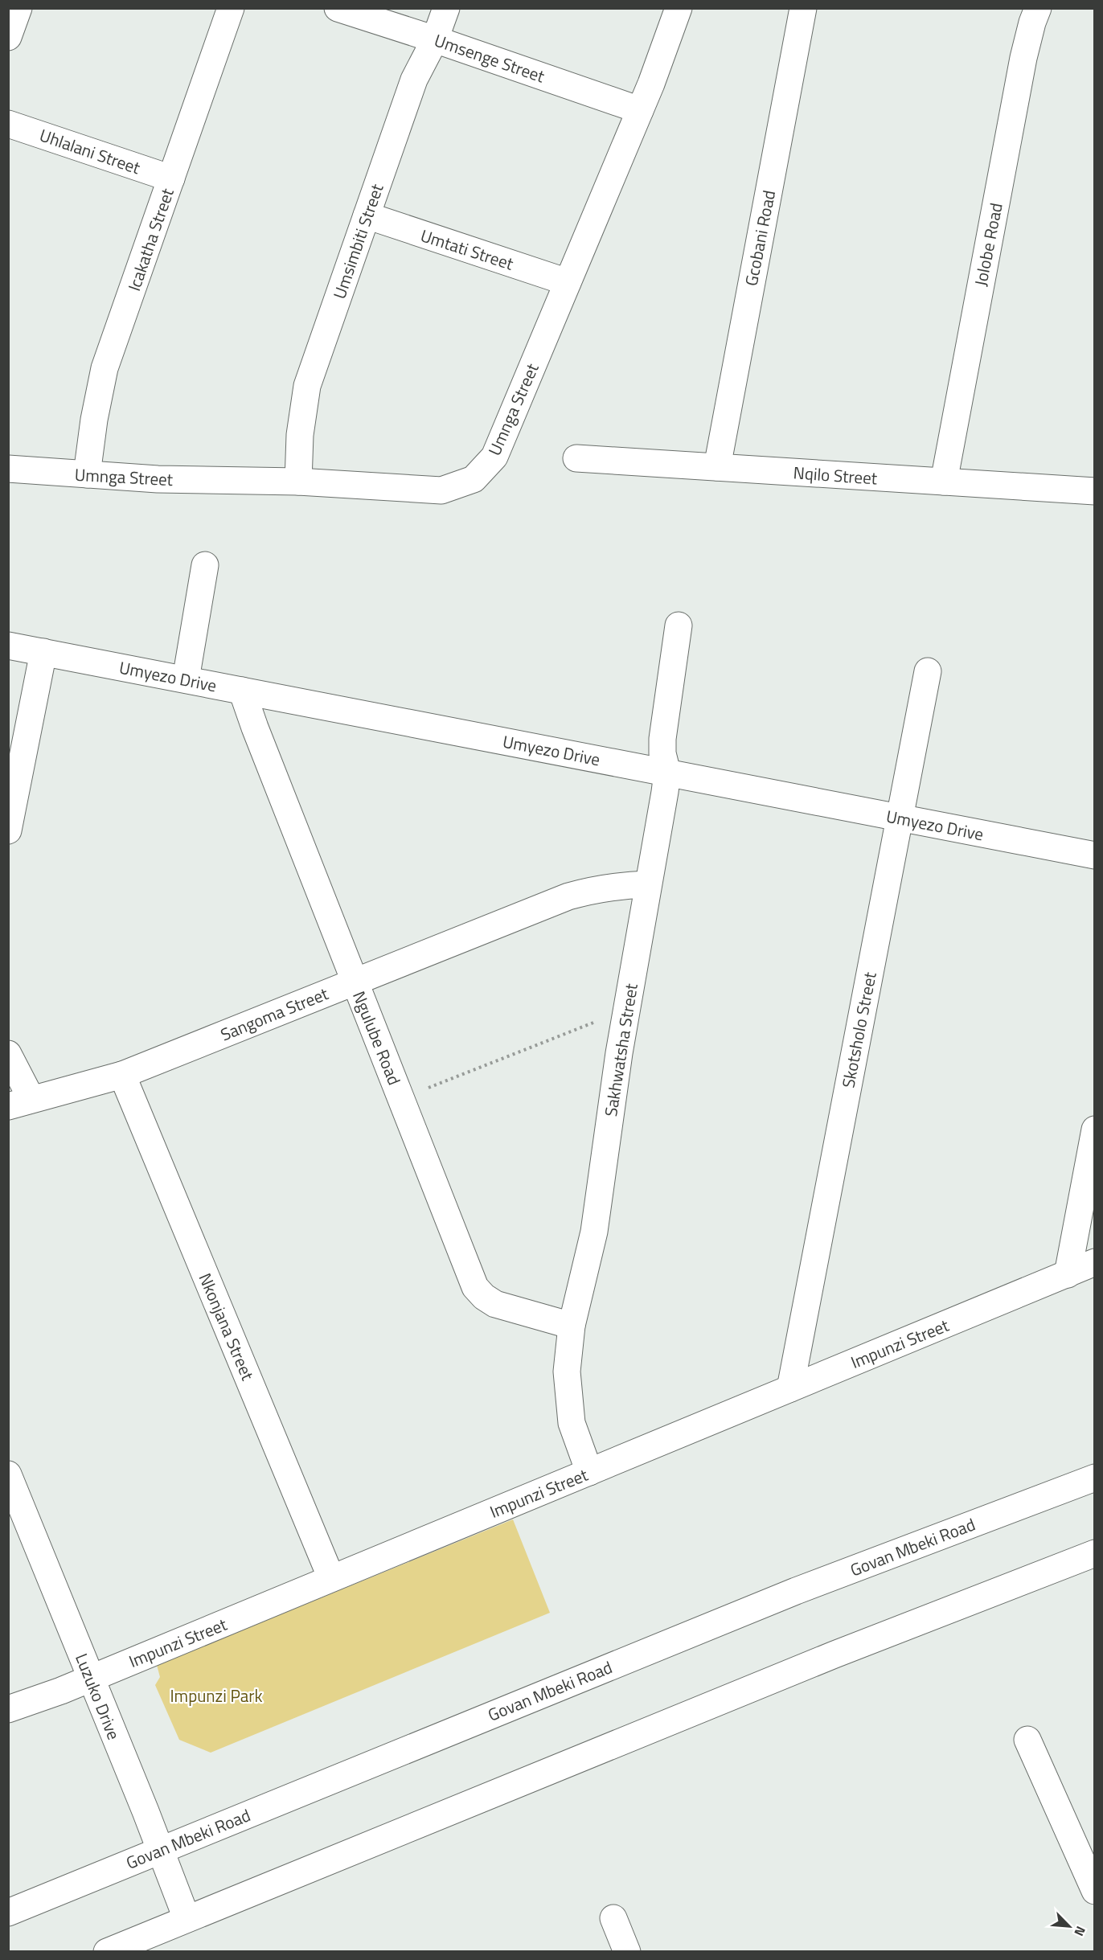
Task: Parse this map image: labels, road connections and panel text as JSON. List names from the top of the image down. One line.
{"streets":{"street":["Umsenge Street","Uhlalani Street","Gcobani Road","Icakatha Street","Umsimbiti Street","Jolobe Road","Umtati Street","Umnga Street","Nqilo Street","Umyezo Drive","Sangoma Street","Skotsholo Street","Ngulube Road","Sakhwatsha Street","Nkonjana Street","Impunzi Street","Govan Mbeki Road","Luzuko Drive"]},"crossings":[["Umsenge Street","Umsimbiti Street"],["Umsenge Street","Umnga Street"],["Uhlalani Street","Icakatha Street"],["Gcobani Road","Nqilo Street"],["Icakatha Street","Umnga Street"],["Umsimbiti Street","Umtati Street"],["Umsimbiti Street","Umnga Street"],["Jolobe Road","Nqilo Street"],["Umtati Street","Umnga Street"],["Umyezo Drive","Skotsholo Street"],["Umyezo Drive","Ngulube Road"],["Umyezo Drive","Sakhwatsha Street"],["Sangoma Street","Ngulube Road"],["Sangoma Street","Sakhwatsha Street"],["Sangoma Street","Nkonjana Street"],["Skotsholo Street","Impunzi Street"],["Ngulube Road","Sakhwatsha Street"],["Sakhwatsha Street","Impunzi Street"],["Nkonjana Street","Impunzi Street"],["Impunzi Street","Luzuko Drive"],["Govan Mbeki Road","Luzuko Drive"]],"parks":["Impunzi Park"],"north":"bottom right"}
